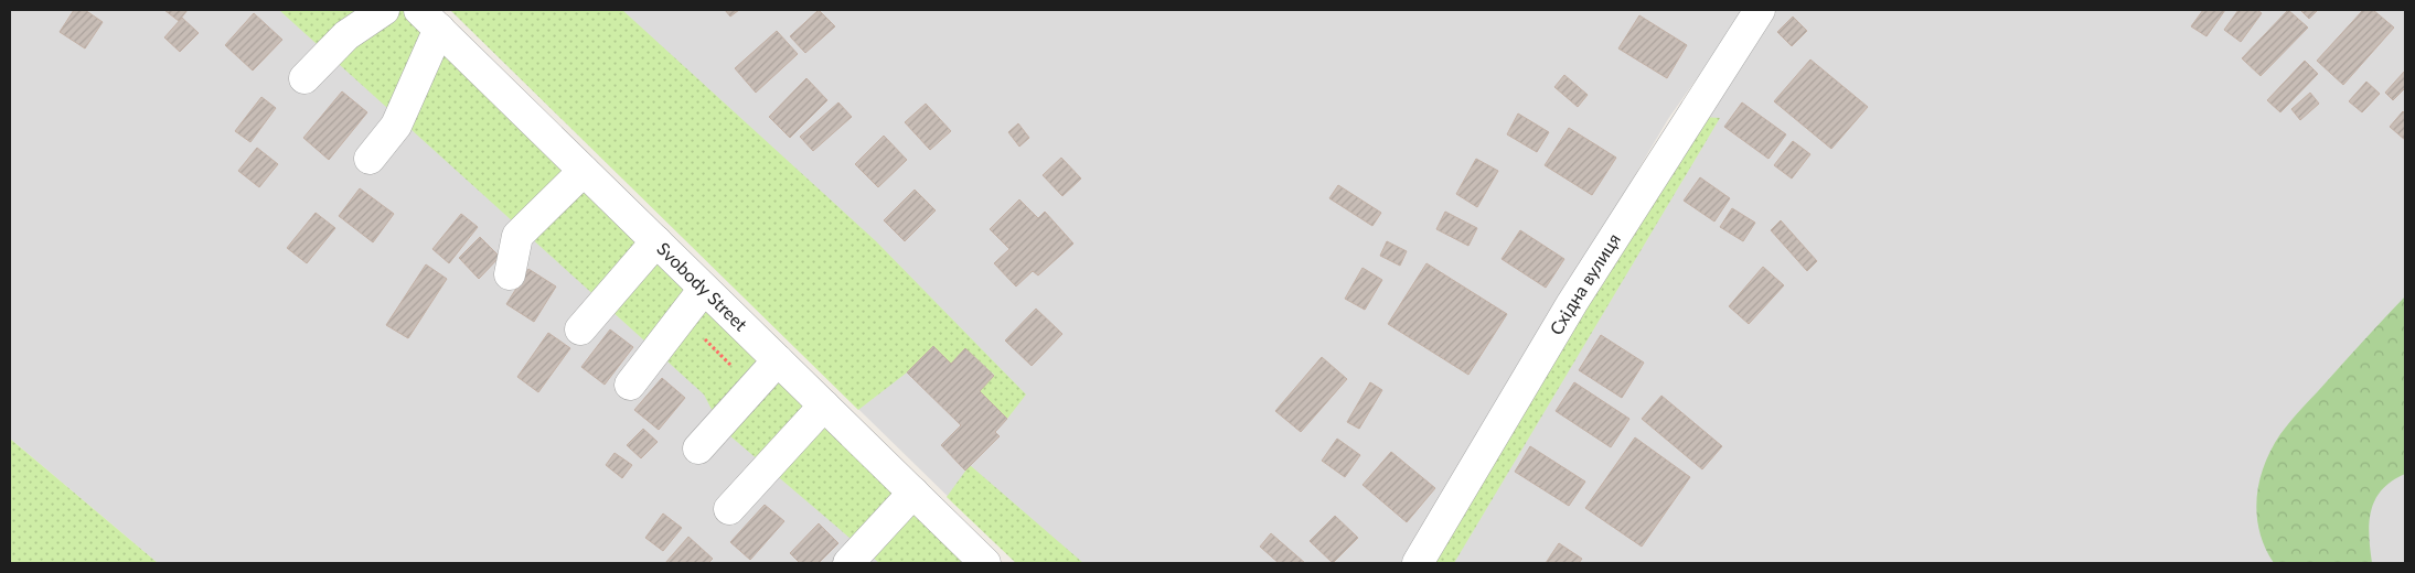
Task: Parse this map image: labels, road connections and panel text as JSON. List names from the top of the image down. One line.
{"streets":{"street":["Східна вулиця","Svobody Street"]}}
